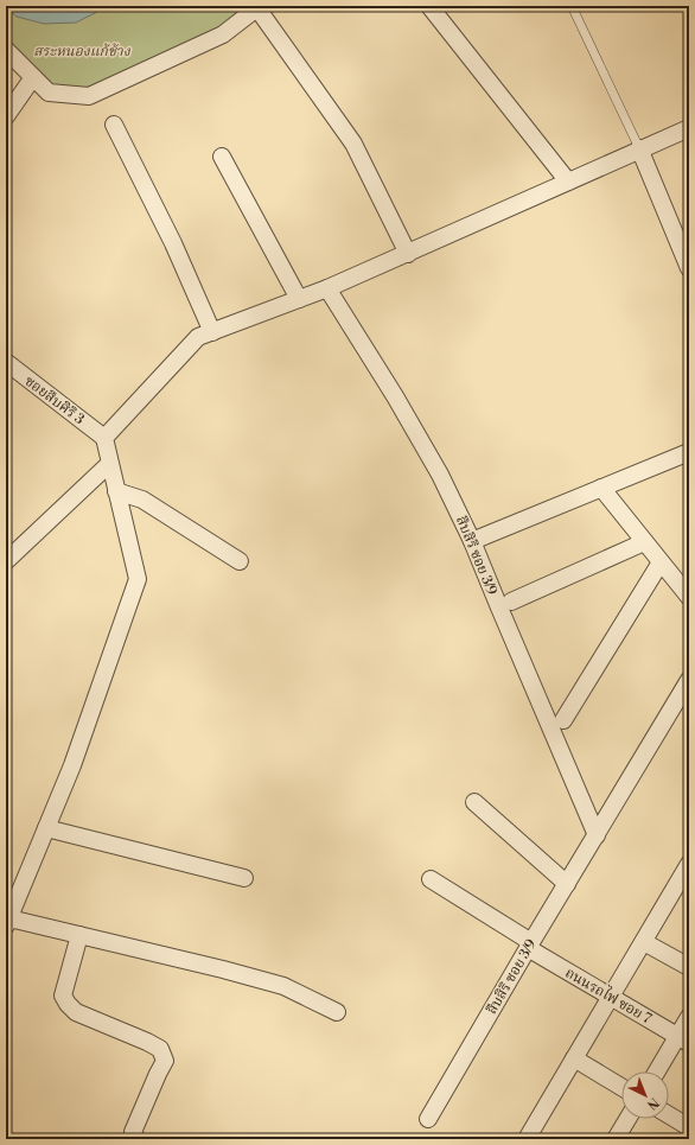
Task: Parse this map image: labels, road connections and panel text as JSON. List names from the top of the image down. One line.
{"streets":{"street":["ซอยสืบศิริ 3","สืบสิริ ซอย 3/9","ถนนรถไฟ ซอย 7"]},"crossings":[["สืบสิริ ซอย 3/9","ถนนรถไฟ ซอย 7"]],"parks":["สระหนองแก้ช้าง"],"north":"bottom right"}
